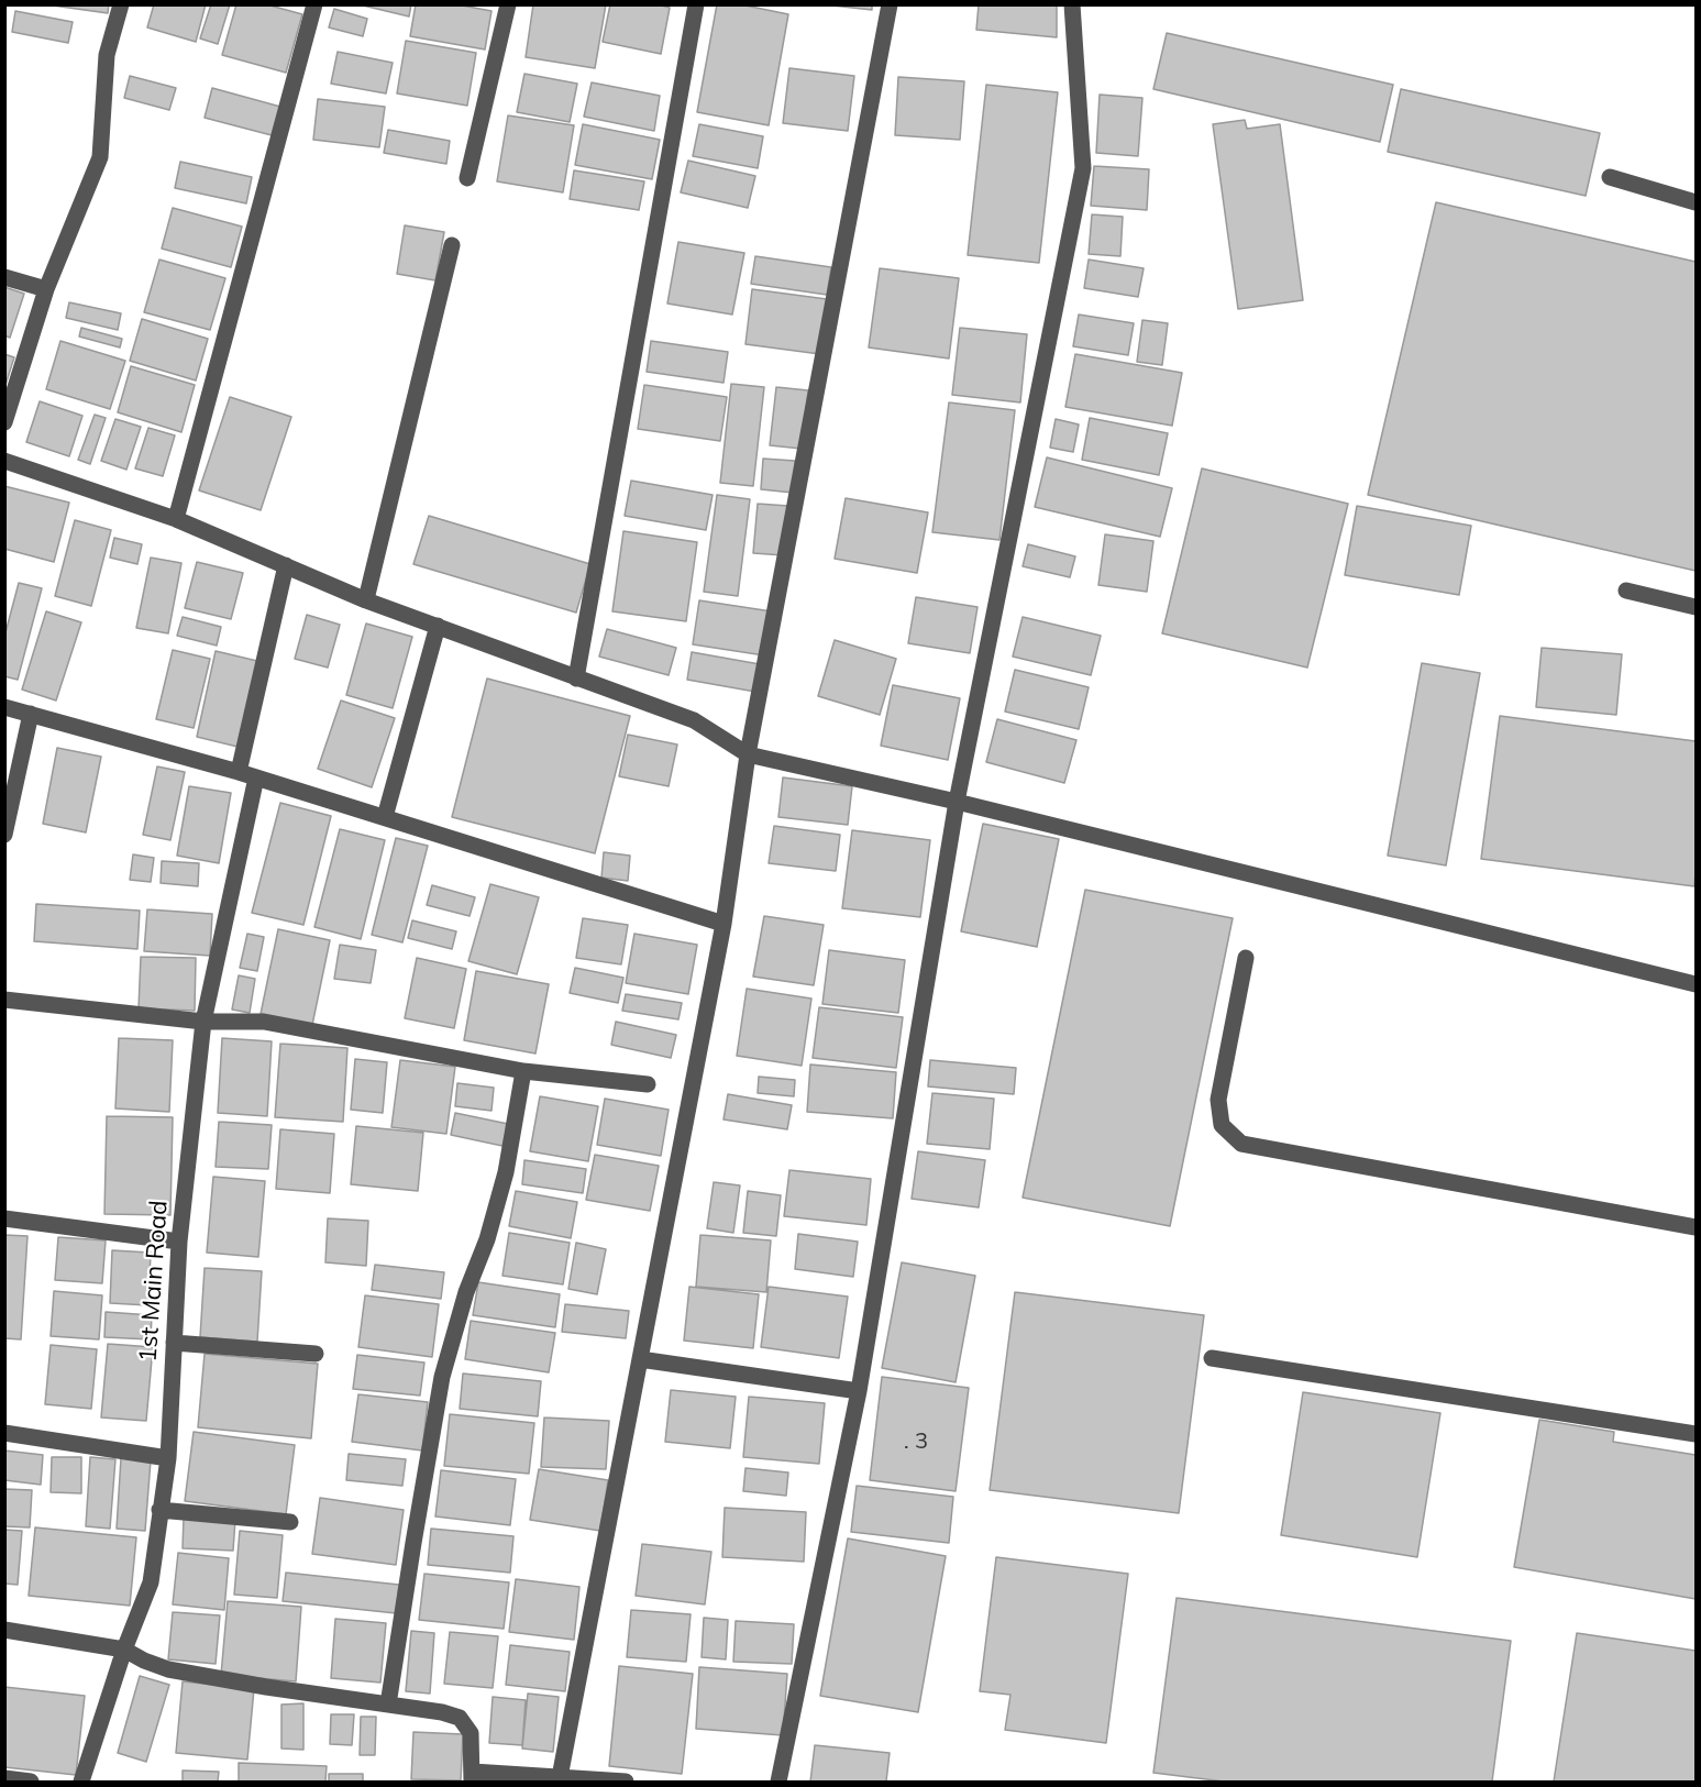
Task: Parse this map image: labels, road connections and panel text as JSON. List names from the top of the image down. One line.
{"streets":{"street":["1st Main Road"]},"house_numbers":[". 3"]}
